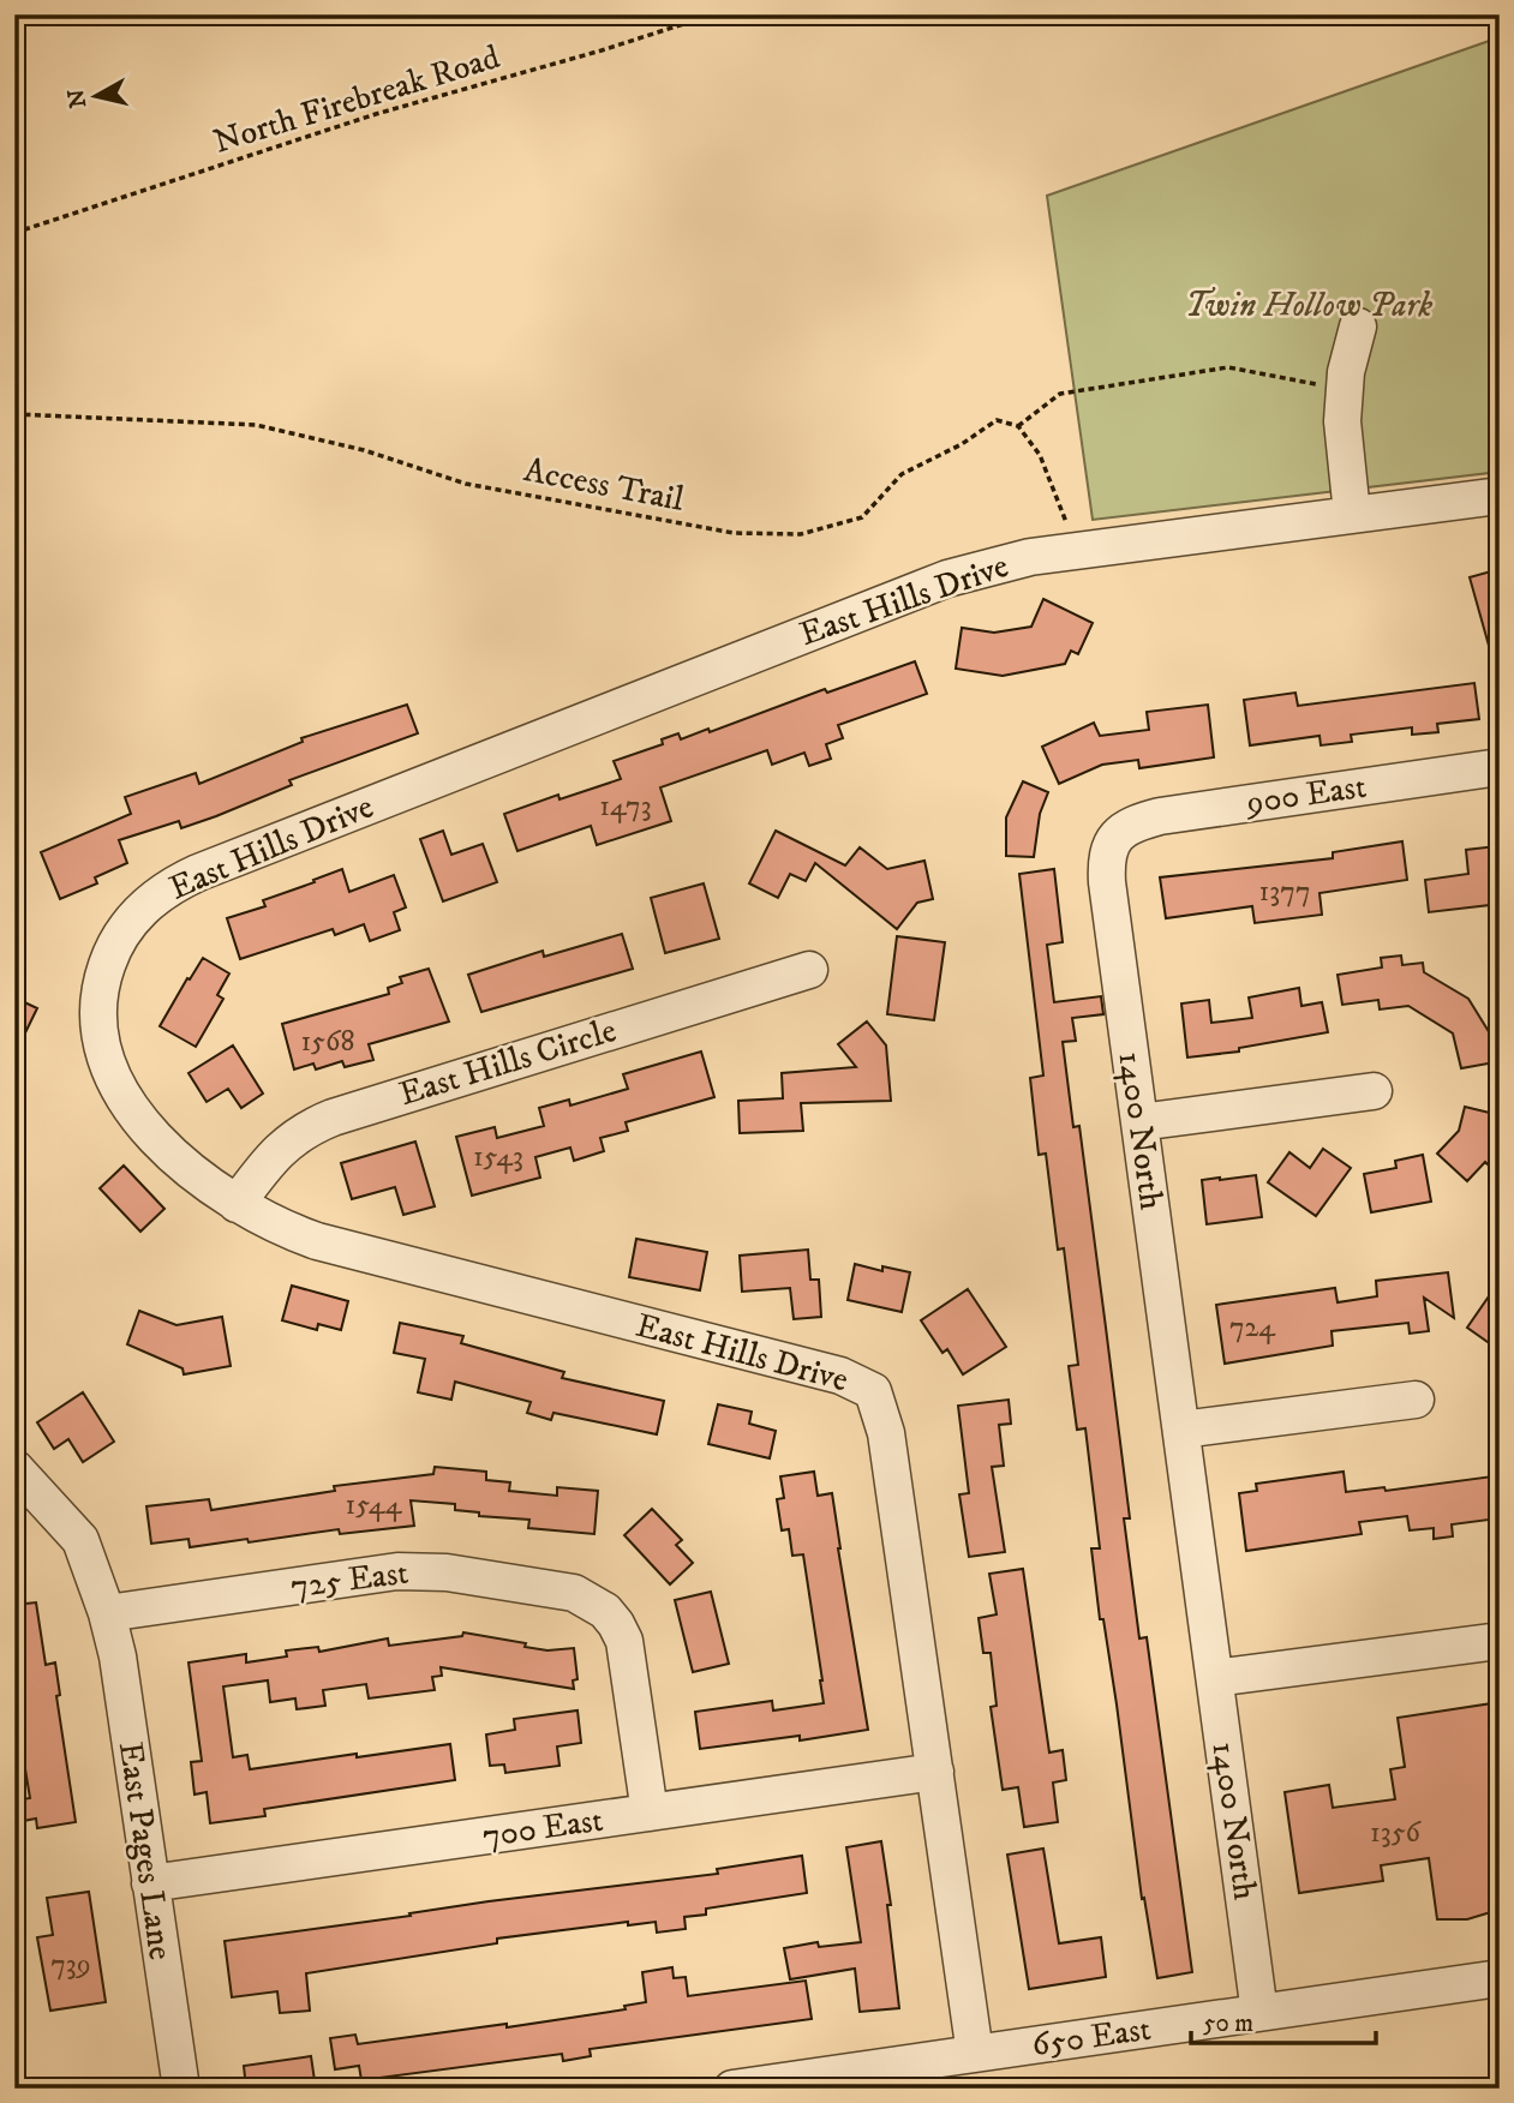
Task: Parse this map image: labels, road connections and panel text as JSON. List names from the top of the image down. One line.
{"streets":{"street":["East Hills Drive","900 East","East Hills Circle","1400 North","725 East","700 East","East Pages Lane","650 East"],"path":["North Firebreak Road","Access Trail"]},"crossings":[["East Hills Drive","East Hills Circle"],["East Hills Drive","700 East"],["East Hills Drive","650 East"],["900 East","1400 North"],["1400 North","650 East"],["725 East","700 East"],["725 East","East Pages Lane"],["700 East","East Pages Lane"]],"parks":["Twin Hollow Park"],"house_numbers":["1473","1377","1568","1543","724","1544","1356","739"],"scale_bar":"50 m","north":"left"}
